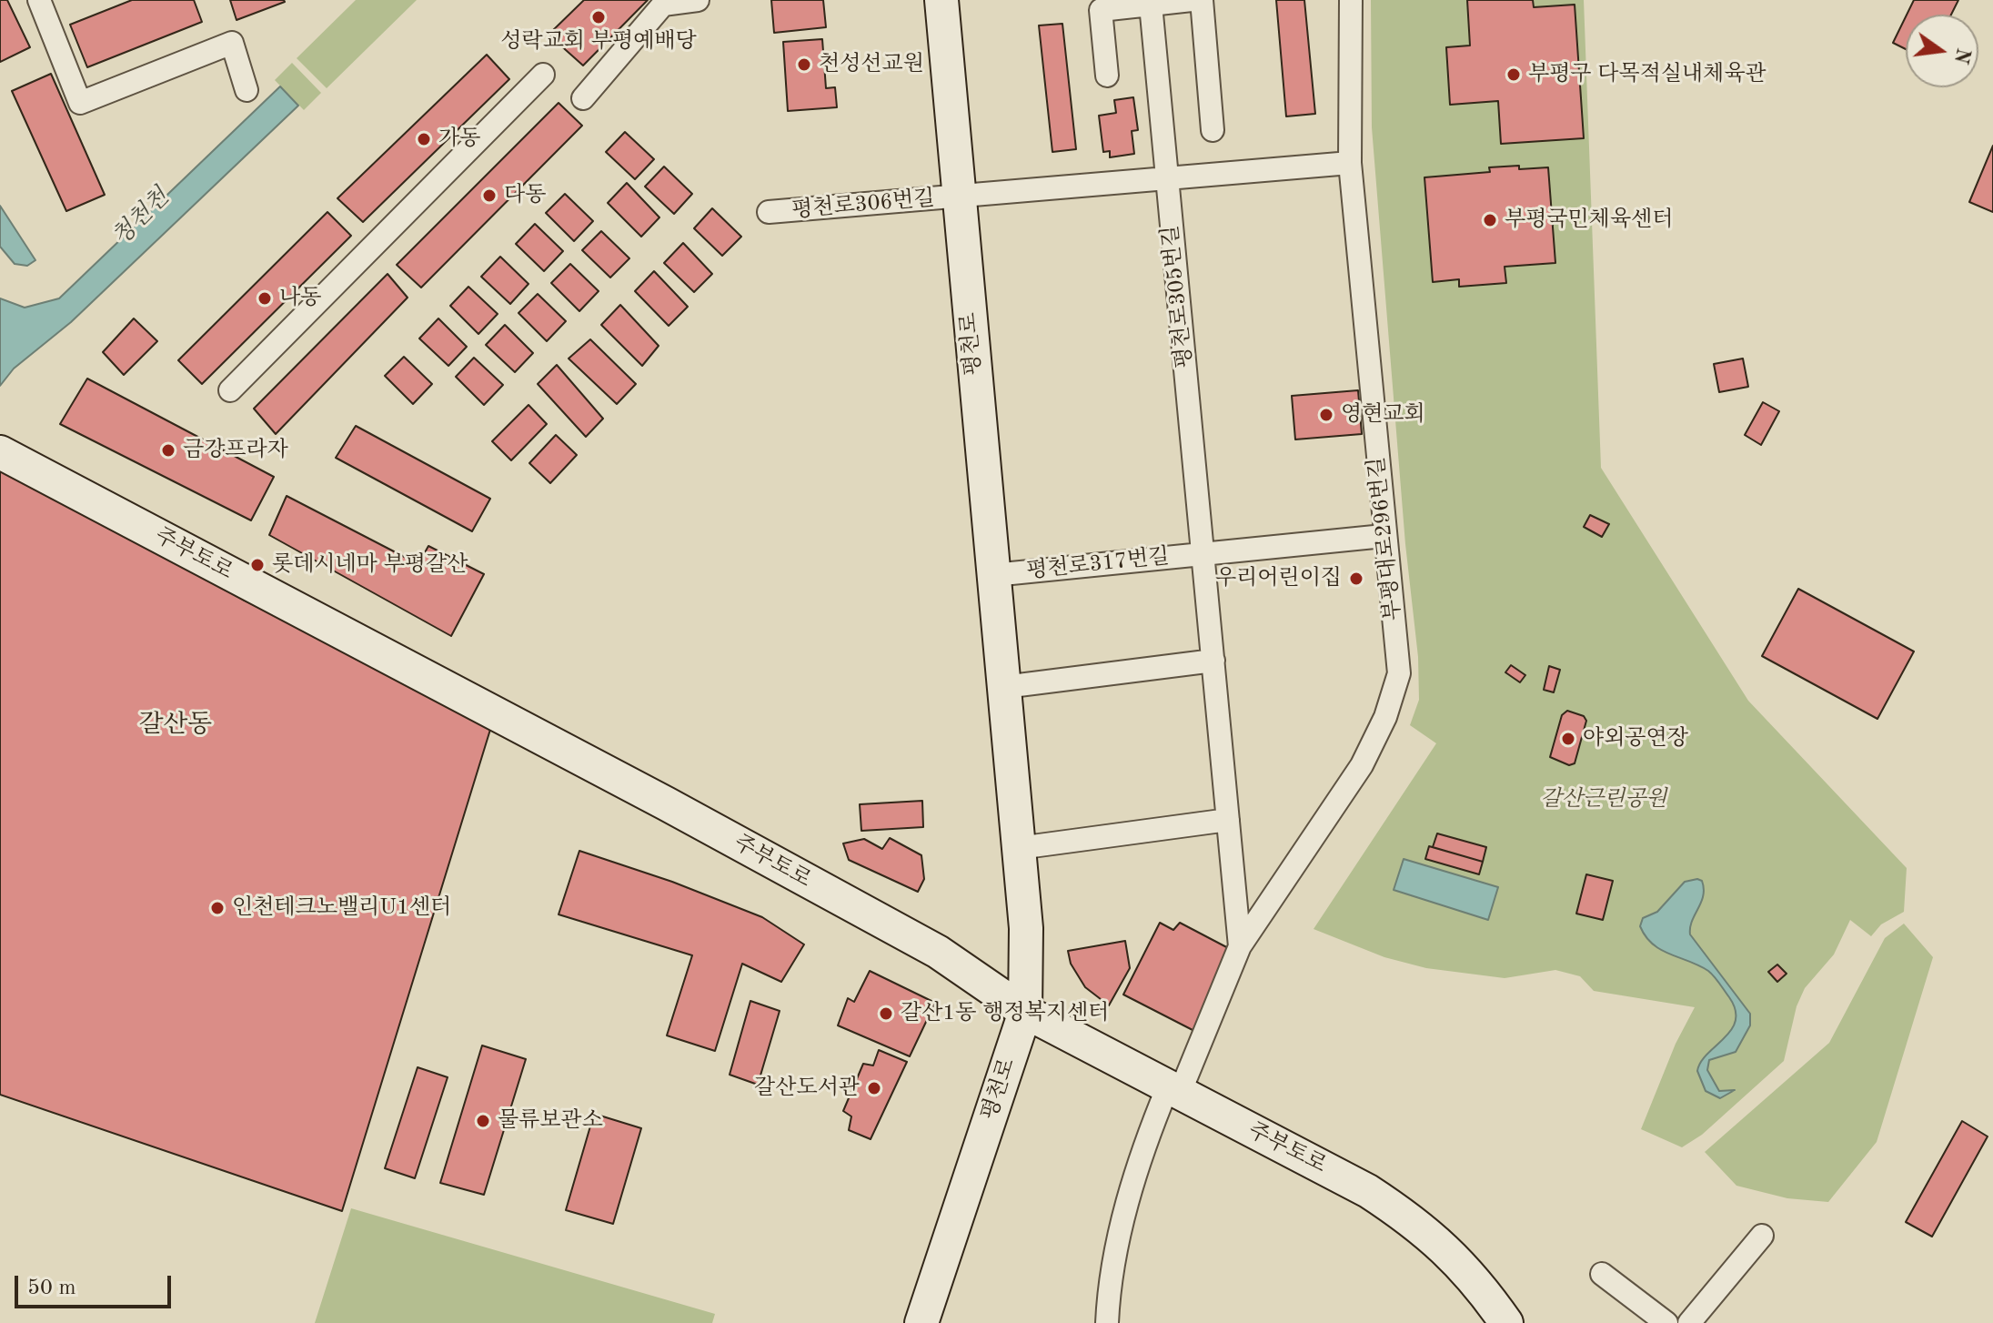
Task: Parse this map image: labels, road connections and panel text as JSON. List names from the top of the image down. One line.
{"streets":{"main road":["평천로","주부토로"],"street":["평천로306번길","평천로305번길","부평대로296번길","평천로317번길"]},"crossings":[["평천로306번길","평천로"],["평천로305번길","평천로317번길"],["평천로","주부토로"],["평천로","평천로317번길"],["부평대로296번길","주부토로"],["부평대로296번길","평천로317번길"]],"districts":["갈산동"],"water":["청천천"],"parks":["갈산근린공원"],"places":["성락교회 부평예배당","천성선교원","부평구 다목적실내체육관","가동","다동","부평국민체육센터","나동","영현교회","금강프라자","롯데시네마 부평갈산","우리어린이집","야외공연장","인천테크노밸리U1센터","갈산1동 행정복지센터","갈산도서관","물류보관소"],"scale_bar":"50 m","north":"right"}
